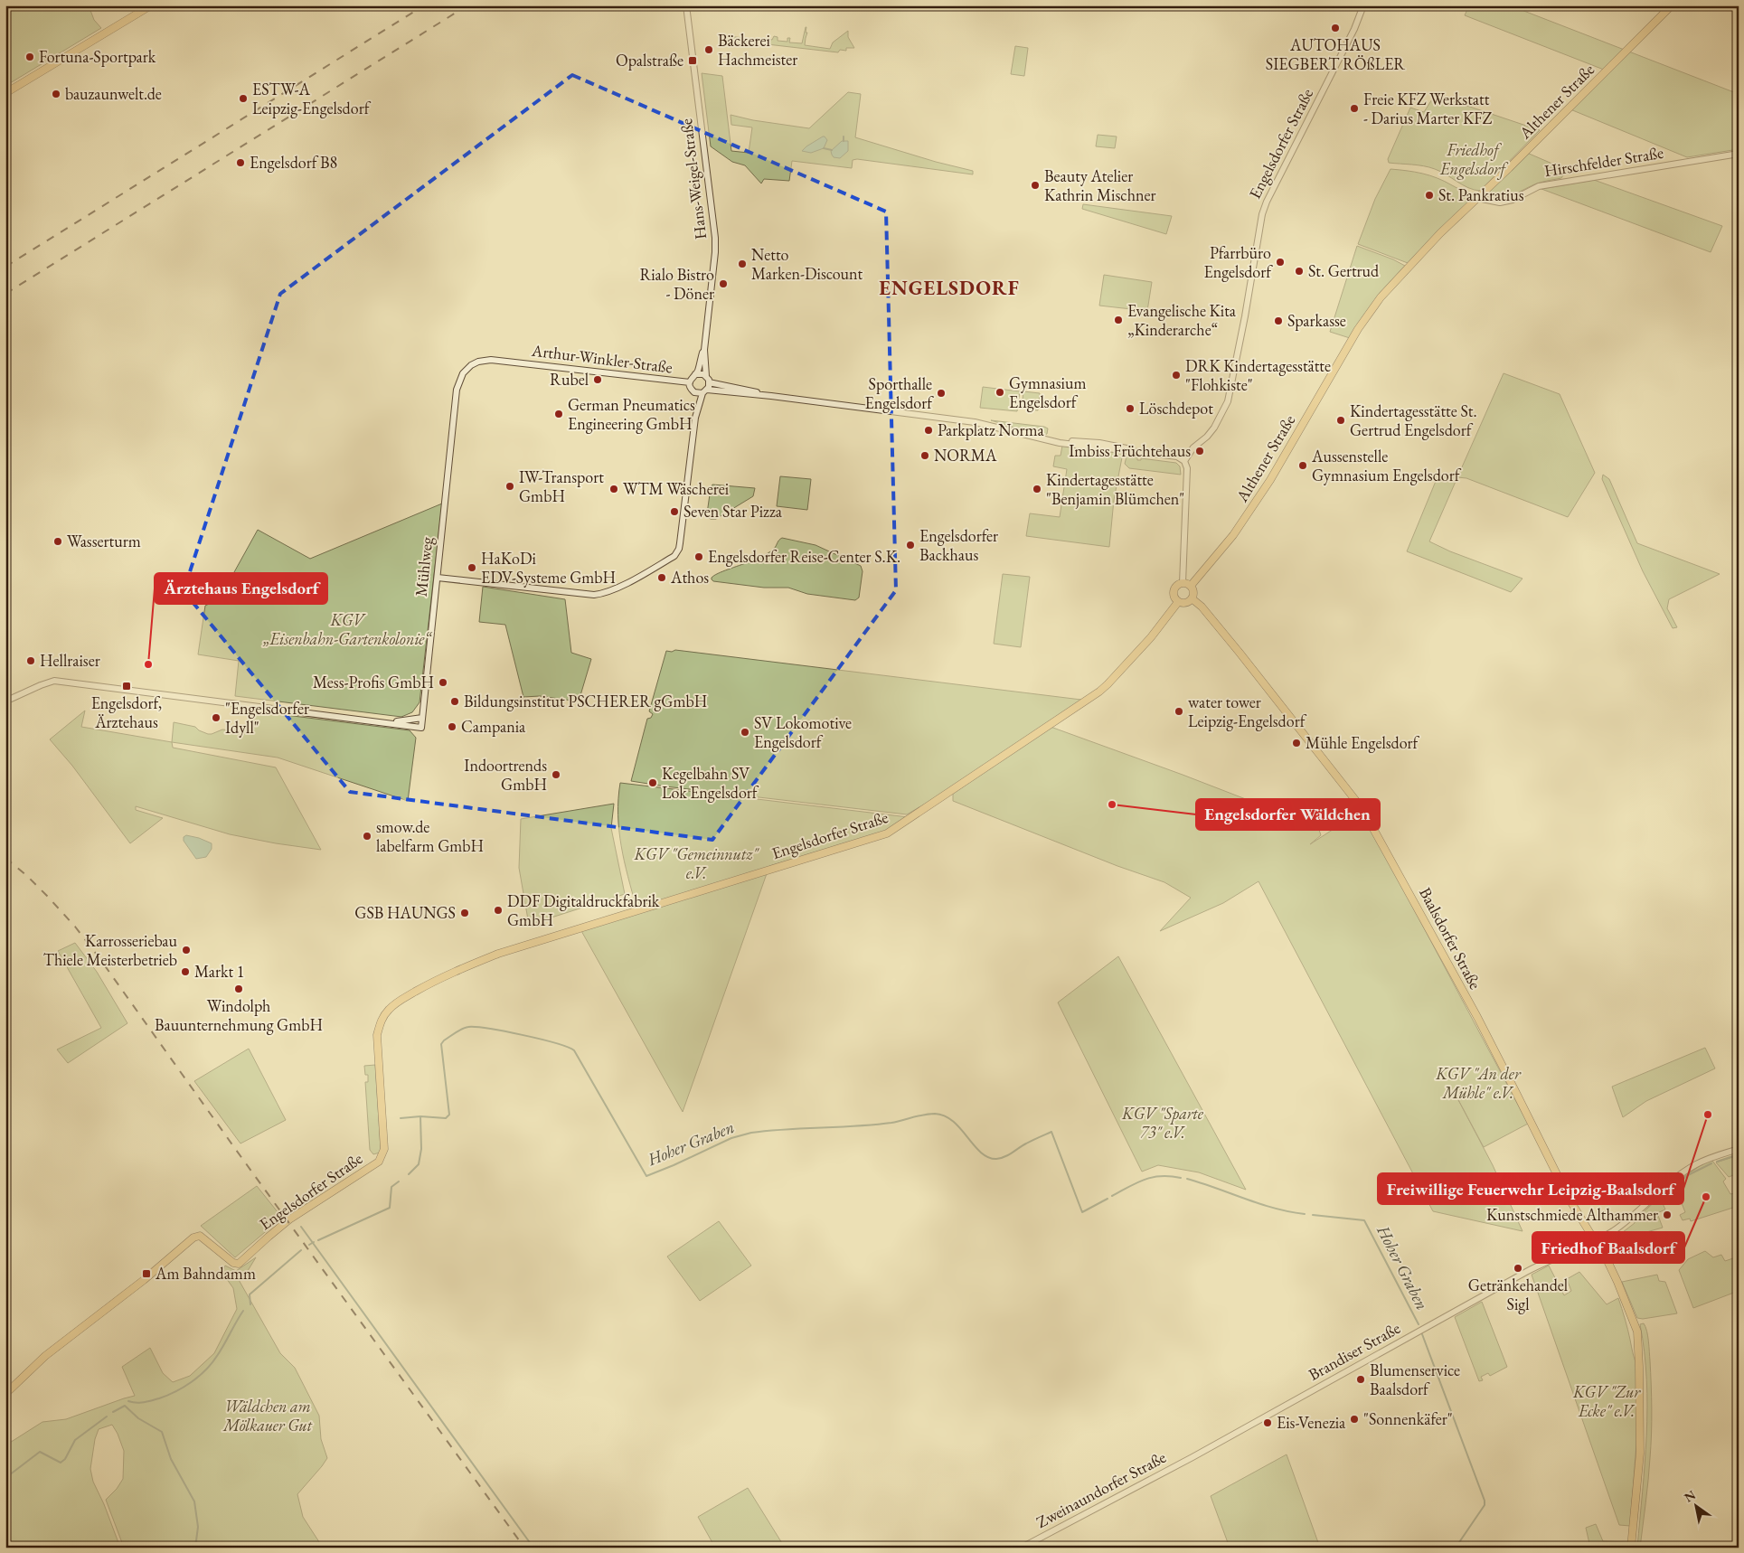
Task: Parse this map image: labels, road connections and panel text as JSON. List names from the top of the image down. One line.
{"streets":{"main road":["Althener Straße","Engelsdorfer Straße","Baalsdorfer Straße"],"street":["Hirschfelder Straße","Hans-Weigel-Straße","Arthur-Winkler-Straße","Mühlweg","Brandiser Straße","Zweinaundorfer Straße"]},"crossings":[["Althener Straße","Engelsdorfer Straße"],["Althener Straße","Hirschfelder Straße"],["Althener Straße","Baalsdorfer Straße"],["Engelsdorfer Straße","Baalsdorfer Straße"],["Hans-Weigel-Straße","Arthur-Winkler-Straße"],["Arthur-Winkler-Straße","Mühlweg"],["Baalsdorfer Straße","Brandiser Straße"],["Brandiser Straße","Zweinaundorfer Straße"]],"districts":["ENGELSDORF"],"water":["Hoher Graben"],"parks":["Friedhof Engelsdorf","KGV „Eisenbahn-Gartenkolonie“","KGV \"Gemeinnutz\" e.V.","KGV \"An der Mühle\" e.V.","KGV \"Sparte 73\" e.V.","KGV \"Zur Ecke\" e.V.","Wäldchen am Mölkauer Gut"],"places":{"other":["AUTOHAUS SIEGBERT RÖßLER","Bäckerei Hachmeister","Fortuna-Sportpark","bauzaunwelt.de","ESTW-A Leipzig-Engelsdorf","Freie KFZ Werkstatt - Darius Marter KFZ","Engelsdorf B8","Beauty Atelier Kathrin Mischner","St. Pankratius","Pfarrbüro Engelsdorf","Netto Marken-Discount","St. Gertrud","Rialo Bistro - Döner","Evangelische Kita „Kinderarche“","Sparkasse","DRK Kindertagesstätte \"Flohkiste\"","Rubel","Gymnasium Engelsdorf","Sporthalle Engelsdorf","Löschdepot","German Pneumatics Engineering GmbH","Kindertagesstätte St. Gertrud Engelsdorf","Parkplatz Norma","Imbiss Früchtehaus","NORMA","Aussenstelle Gymnasium Engelsdorf","IW-Transport GmbH","WTM Wäscherei","Kindertagesstätte \"Benjamin Blümchen\"","Seven Star Pizza","Wasserturm","Engelsdorfer Backhaus","Engelsdorfer Reise-Center S.K.","HaKoDi EDV-Systeme GmbH","Athos","Hellraiser","Ärztehaus Engelsdorf","Mess-Profis GmbH","Bildungsinstitut PSCHERER gGmbH","water tower Leipzig-Engelsdorf","\"Engelsdorfer Idyll\"","Campania","SV Lokomotive Engelsdorf","Mühle Engelsdorf","Indoortrends GmbH","Kegelbahn SV Lok Engelsdorf","Engelsdorfer Wäldchen","smow.de labelfarm GmbH","DDF Digitaldruckfabrik GmbH","GSB HAUNGS","Karrosseriebau Thiele Meisterbetrieb","Markt 1","Windolph Bauunternehmung GmbH","Freiwillige Feuerwehr Leipzig-Baalsdorf","Friedhof Baalsdorf","Kunstschmiede Althammer","Getränkehandel Sigl","Blumenservice Baalsdorf","\"Sonnenkäfer\"","Eis-Venezia"],"transit":["Opalstraße","Engelsdorf, Ärztehaus","Am Bahndamm"]},"north":"top left"}
